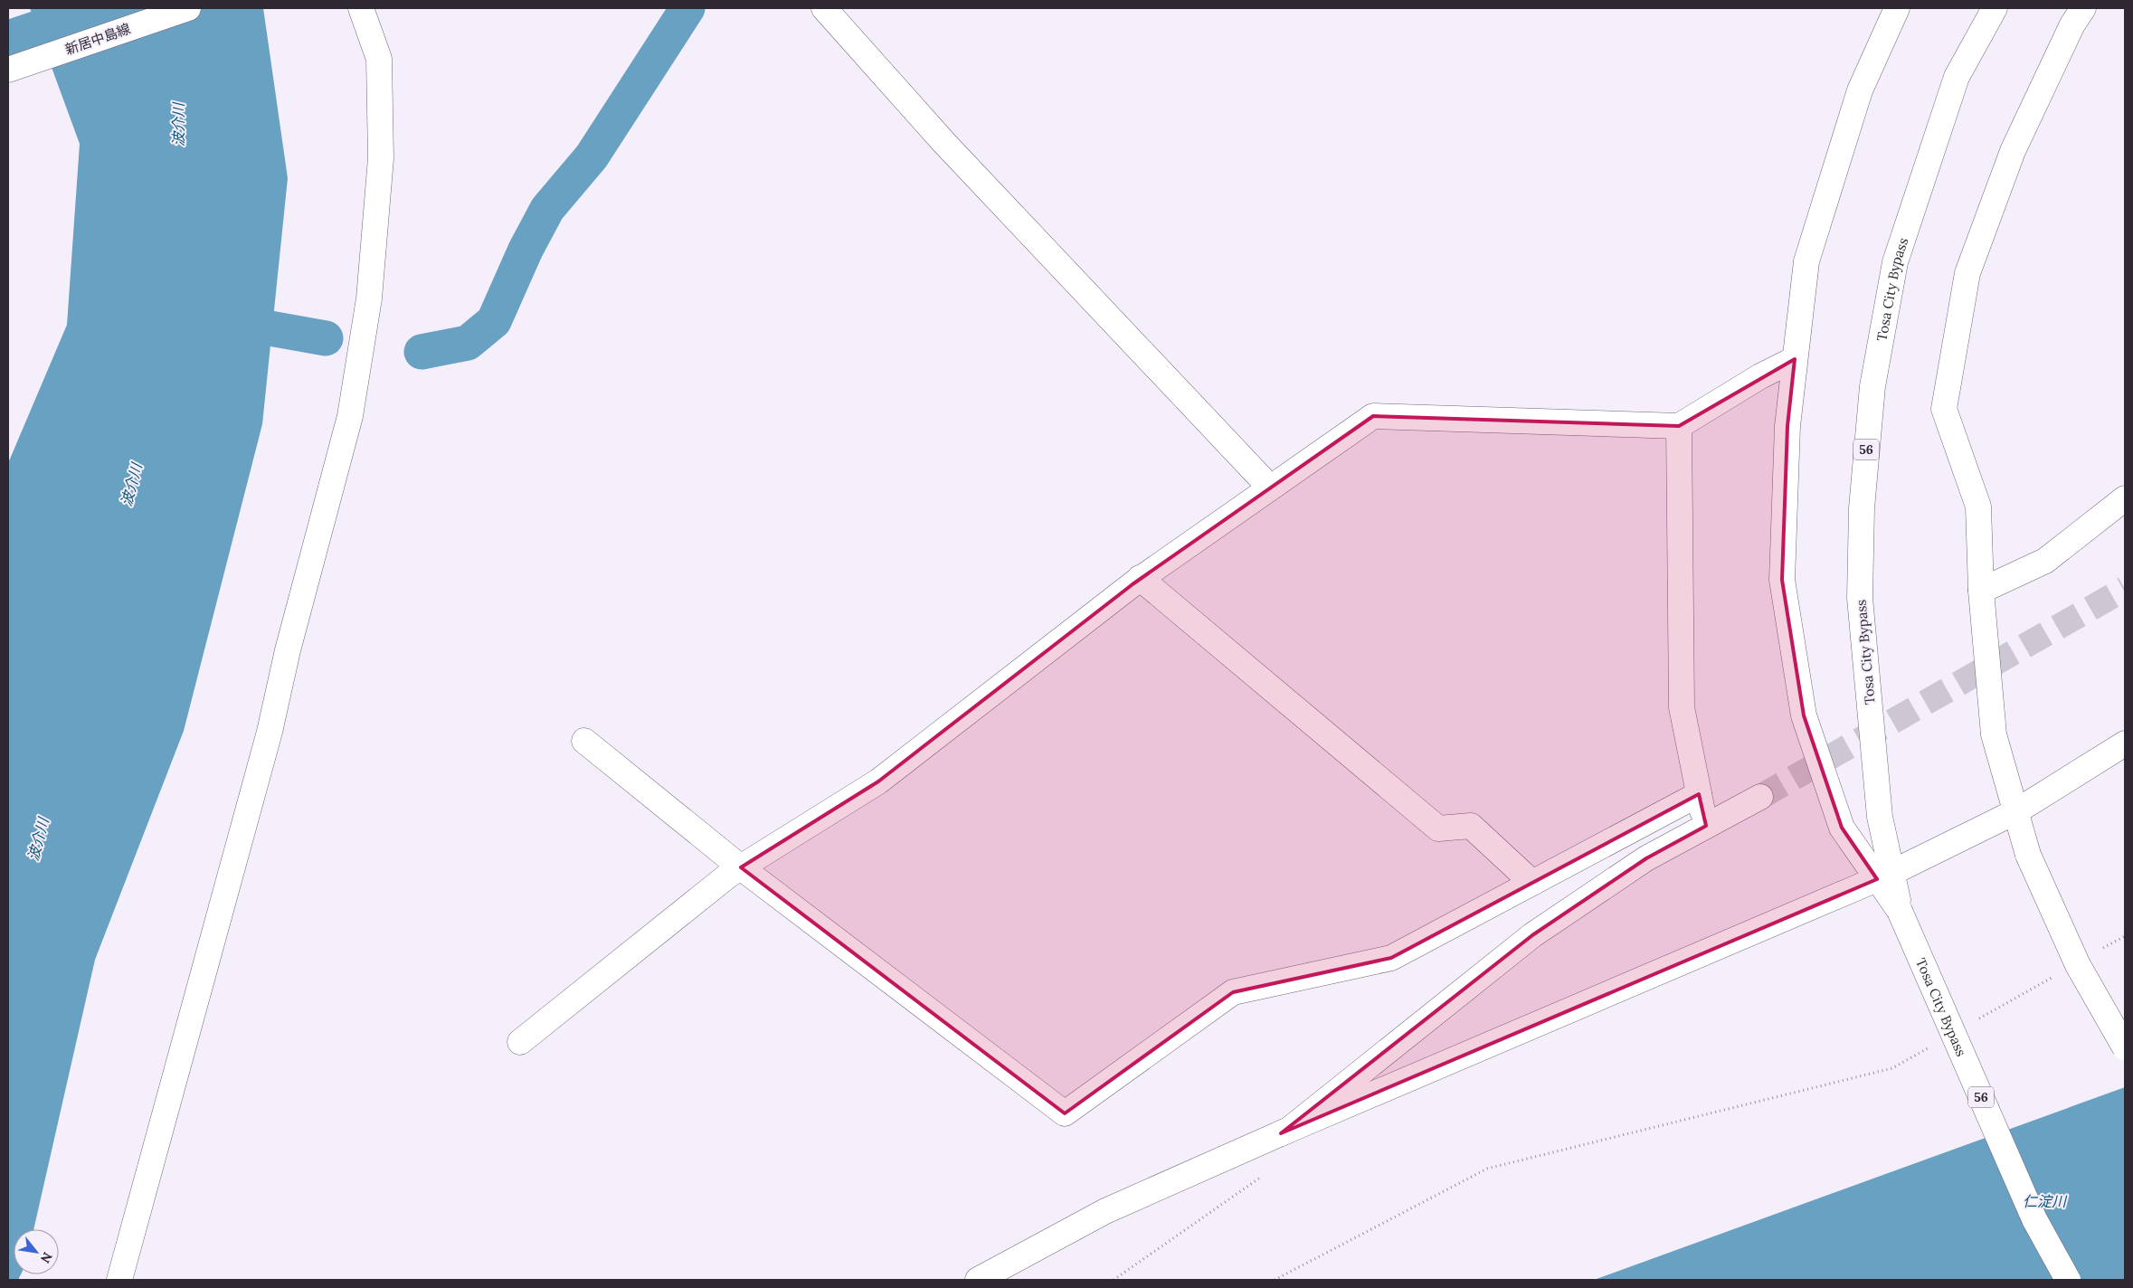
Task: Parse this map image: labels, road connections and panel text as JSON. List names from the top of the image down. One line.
{"streets":{"main road":["新居中島線","Tosa City Bypass","56"]},"water":["波介川","仁淀川"],"north":"bottom right"}
